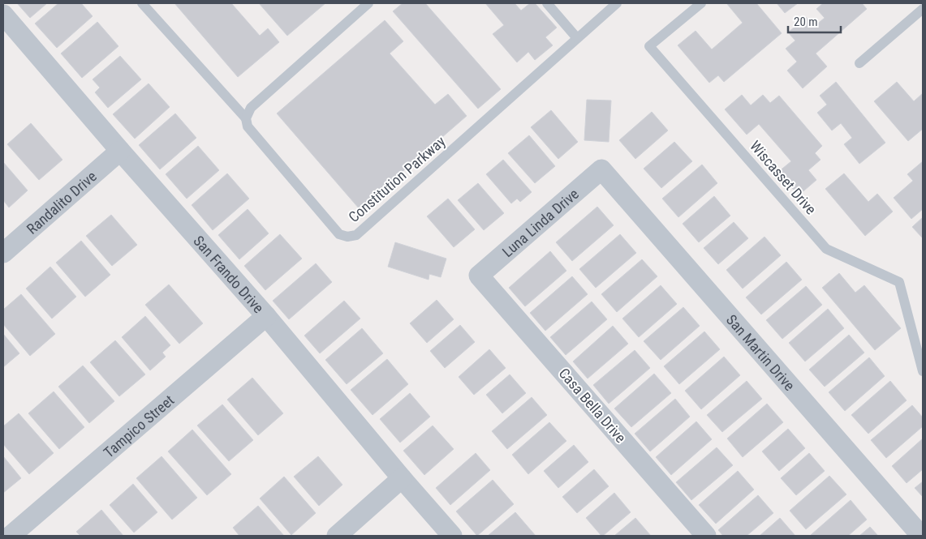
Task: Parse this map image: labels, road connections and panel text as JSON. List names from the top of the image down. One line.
{"streets":{"street":["Randalito Drive","Luna Linda Drive","San Frando Drive","San Martin Drive","Casa Bella Drive","Tampico Street"],"lane":["Wiscasset Drive","Constitution Parkway"]},"crossings":[["Randalito Drive","San Frando Drive"],["Luna Linda Drive","San Martin Drive"],["Luna Linda Drive","Casa Bella Drive"],["San Frando Drive","Tampico Street"]],"scale_bar":"20 m"}
